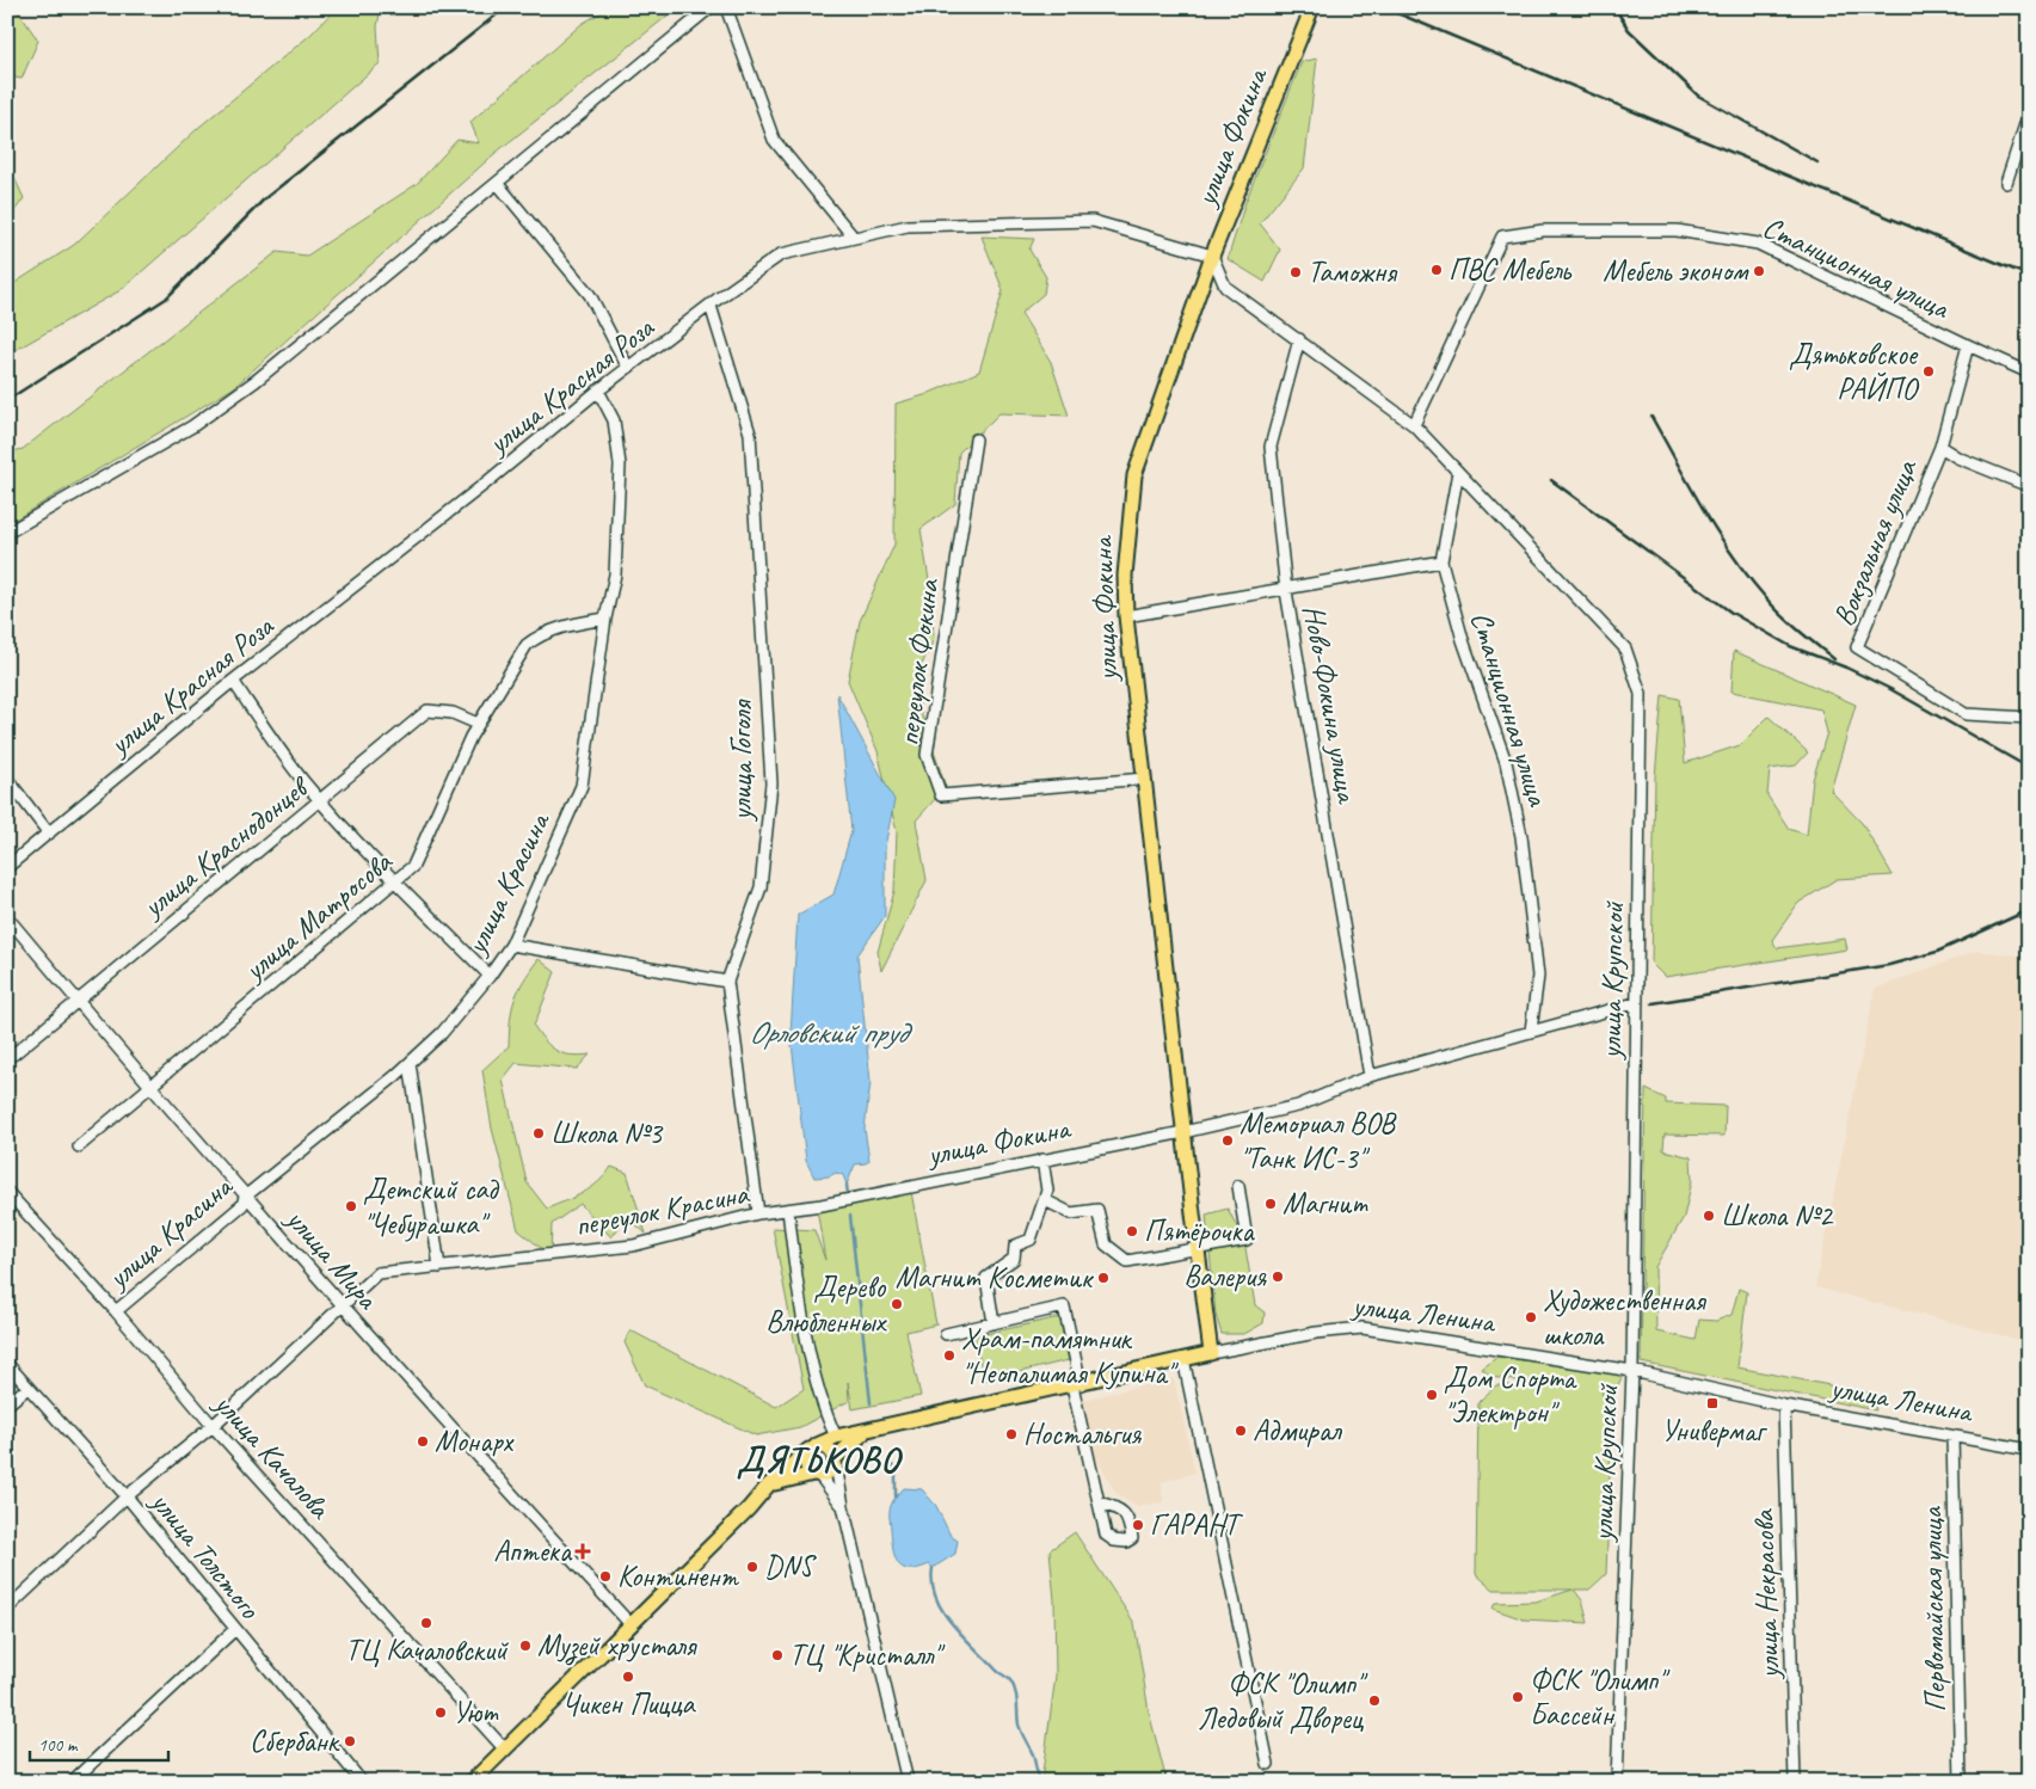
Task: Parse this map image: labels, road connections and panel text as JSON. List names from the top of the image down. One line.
{"streets":{"main road":["улица Фокина","улица Ленина"],"street":["Станционная улица","улица Красная Роза","Вокзальная улица","переулок Фокина","Ново-Фокина улица","улица Гоголя","улица Краснодонцев","улица Красина","улица Матросова","улица Крупской","переулок Красина","улица Мира","улица Качалова","улица Толстого","улица Некрасова","Первомайская улица"]},"crossings":[["улица Фокина","улица Красная Роза"],["улица Фокина","переулок Фокина"],["улица Фокина","переулок Красина"],["улица Фокина","улица Ленина"],["Станционная улица","Вокзальная улица"],["Станционная улица","улица Крупской"],["улица Красная Роза","улица Гоголя"],["улица Красная Роза","улица Красина"],["улица Гоголя","переулок Красина"],["улица Краснодонцев","улица Матросова"],["улица Краснодонцев","улица Мира"],["улица Красина","улица Матросова"],["улица Красина","улица Мира"],["улица Красина","улица Качалова"],["улица Матросова","улица Мира"],["улица Крупской","улица Ленина"],["переулок Красина","улица Мира"],["переулок Красина","улица Качалова"],["переулок Красина","улица Толстого"],["улица Мира","улица Ленина"],["улица Ленина","улица Качалова"],["улица Ленина","улица Некрасова"],["улица Ленина","Первомайская улица"]],"districts":["ДЯТЬКОВО"],"water":["Орловский пруд"],"places":{"other":["ПВС Мебель","Мебель эконом","Таможня","Дятьковское РАЙПО","Школа №3","Мемориал ВОВ \"Танк ИС-3\"","Магнит","Детский сад \"Чебурашка\"","Школа №2","Пятёрочка","Валерия","Магнит Косметик","Дерево Влюбленных","Художественная школа","Храм-памятник \"Неопалимая Купина\"","Дом Спорта \"Электрон\"","Адмирал","Ностальгия","Монарх","ГАРАНТ","DNS","Континент","ТЦ Качаловский","Музей хрусталя","ТЦ \"Кристалл\"","Чикен Пицца","ФСК \"Олимп\" Бассейн","ФСК \"Олимп\" Ледовый Дворец","Уют","Сбербанк"],"transit":["Универмаг"],"health":["Аптека"]},"scale_bar":"100 m"}
